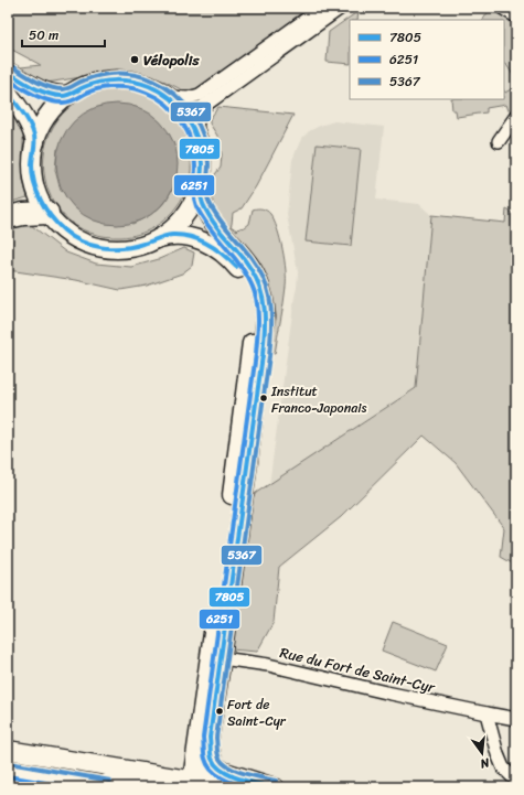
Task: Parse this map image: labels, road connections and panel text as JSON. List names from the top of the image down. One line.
{"streets":{"street":["Rue du Fort de Saint-Cyr"]},"places":["Vélopolis","Institut Franco-Japonais","Fort de Saint-Cyr"],"lines":["transit line 5367","transit line 7805","transit line 6251"],"legend":["7805","6251","5367"],"scale_bar":"50 m","north":"bottom"}
